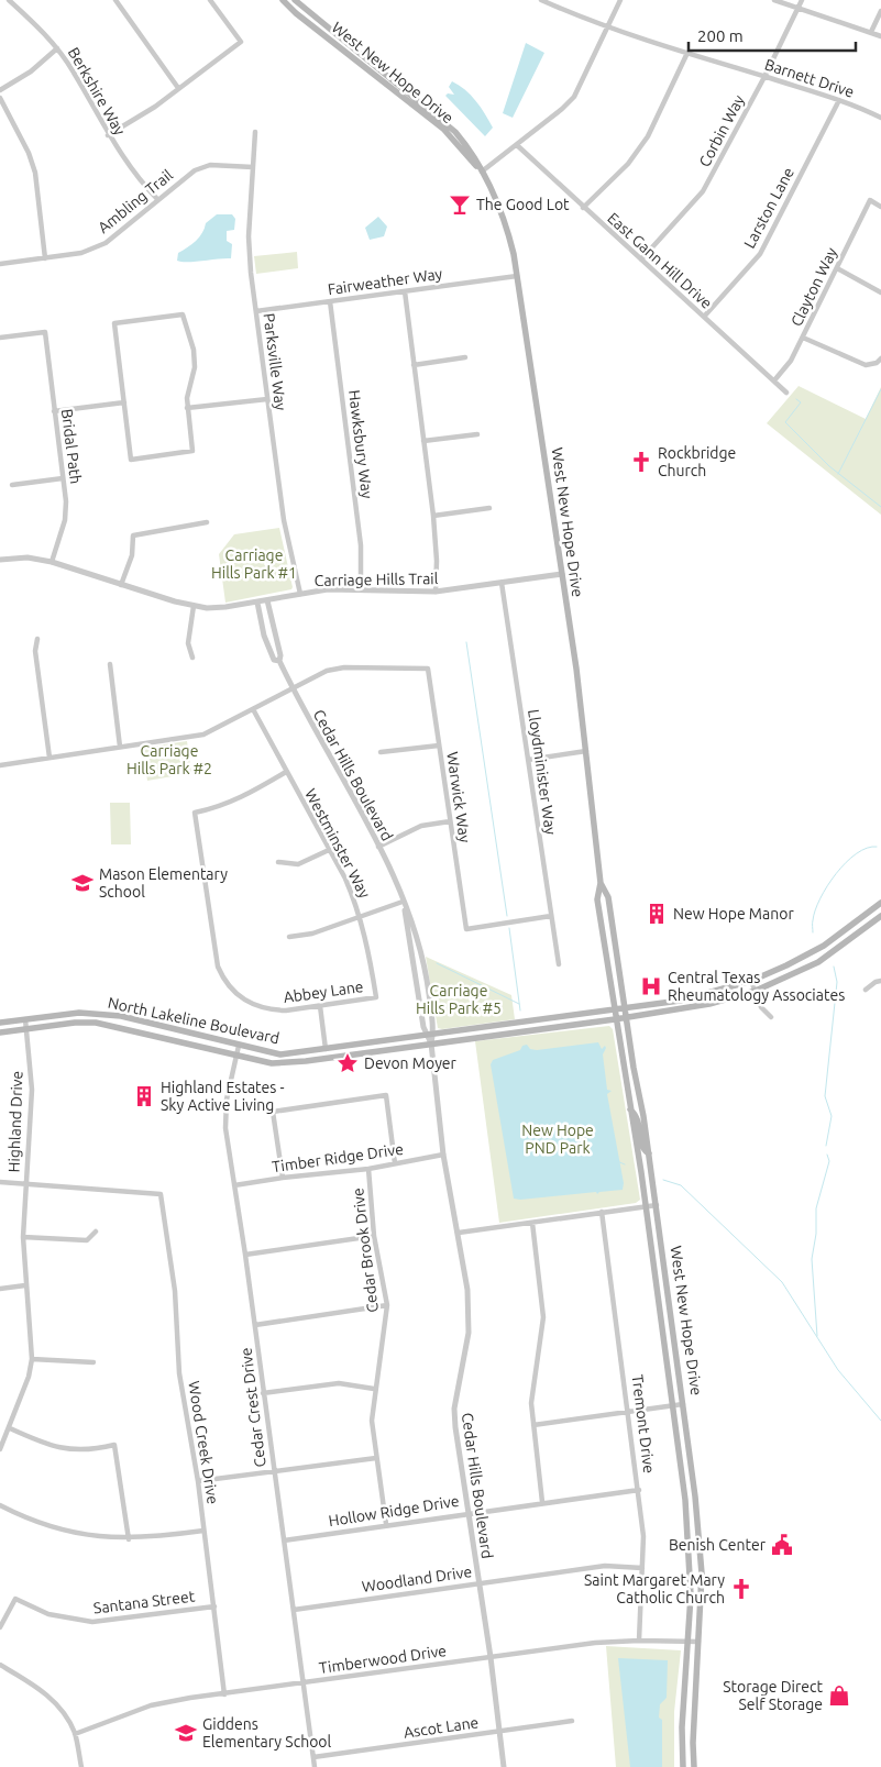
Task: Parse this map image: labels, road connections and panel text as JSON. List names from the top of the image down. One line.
{"streets":{"main road":["West New Hope Drive","North Lakeline Boulevard"],"street":["Barnett Drive","Berkshire Way","Corbin Way","Ambling Trail","Larston Lane","East Gann Hill Drive","Fairweather Way","Clayton Way","Parksville Way","Hawksbury Way","Bridal Path","Carriage Hills Trail","Lloydminister Way","Cedar Hills Boulevard","Warwick Way","Westminster Way","Abbey Lane","Highland Drive","Timber Ridge Drive","Cedar Brook Drive","Cedar Crest Drive","Tremont Drive","Wood Creek Drive","Hollow Ridge Drive","Woodland Drive","Santana Street","Timberwood Drive","Ascot Lane"]},"crossings":[["West New Hope Drive","Fairweather Way"],["West New Hope Drive","Carriage Hills Trail"],["West New Hope Drive","North Lakeline Boulevard"],["West New Hope Drive","Timberwood Drive"],["Barnett Drive","Corbin Way"],["Barnett Drive","Larston Lane"],["Berkshire Way","Ambling Trail"],["Corbin Way","East Gann Hill Drive"],["Ambling Trail","Parksville Way"],["Larston Lane","East Gann Hill Drive"],["East Gann Hill Drive","Clayton Way"],["Fairweather Way","Parksville Way"],["Fairweather Way","Hawksbury Way"],["Parksville Way","Carriage Hills Trail"],["Hawksbury Way","Carriage Hills Trail"],["Bridal Path","Carriage Hills Trail"],["Carriage Hills Trail","Lloydminister Way"],["Carriage Hills Trail","Cedar Hills Boulevard"],["Lloydminister Way","Warwick Way"],["Cedar Hills Boulevard","Warwick Way"],["Cedar Hills Boulevard","North Lakeline Boulevard"],["Cedar Hills Boulevard","Timber Ridge Drive"],["Cedar Hills Boulevard","Hollow Ridge Drive"],["Cedar Hills Boulevard","Woodland Drive"],["Cedar Hills Boulevard","Timberwood Drive"],["Cedar Hills Boulevard","Ascot Lane"],["Westminster Way","Abbey Lane"],["North Lakeline Boulevard","Highland Drive"],["North Lakeline Boulevard","Cedar Crest Drive"],["Highland Drive","Wood Creek Drive"],["Timber Ridge Drive","Cedar Brook Drive"],["Timber Ridge Drive","Cedar Crest Drive"],["Cedar Brook Drive","Hollow Ridge Drive"],["Cedar Crest Drive","Hollow Ridge Drive"],["Cedar Crest Drive","Woodland Drive"],["Cedar Crest Drive","Timberwood Drive"],["Cedar Crest Drive","Ascot Lane"],["Tremont Drive","Hollow Ridge Drive"],["Tremont Drive","Woodland Drive"],["Tremont Drive","Timberwood Drive"],["Wood Creek Drive","Santana Street"],["Wood Creek Drive","Timberwood Drive"]],"parks":["Carriage Hills Park #1","Carriage Hills Park #2","Carriage Hills Park #5","New Hope PND Park"],"places":{"bar":["The Good Lot"],"church":["Rockbridge Church","Saint Margaret Mary Catholic Church"],"school or university":["Mason Elementary School","Giddens Elementary School"],"building":["New Hope Manor","Highland Estates - Sky Active Living"],"hospital":["Central Texas Rheumatology Associates"],"place":["Devon Moyer"],"public building":["Benish Center"],"shop":["Storage Direct Self Storage"]},"scale_bar":"200 m"}
